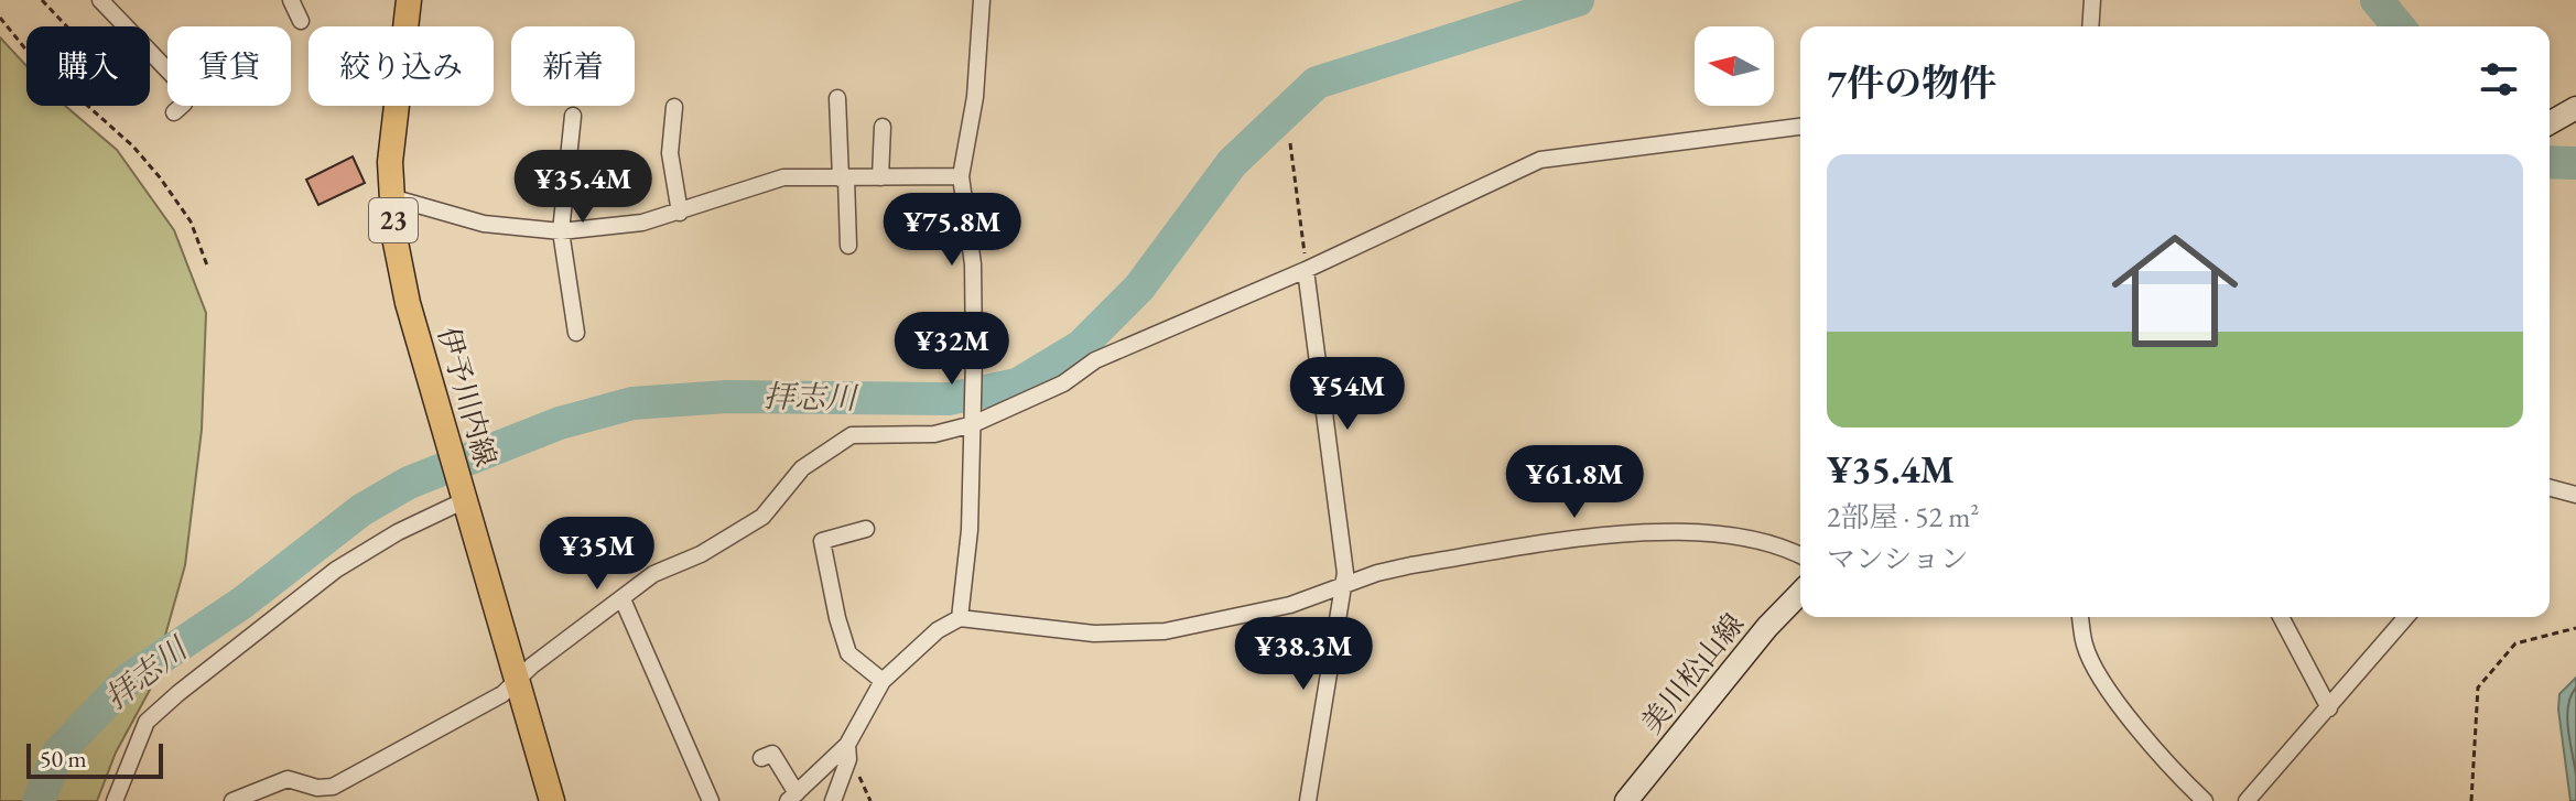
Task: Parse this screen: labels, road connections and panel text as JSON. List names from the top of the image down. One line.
{"streets":{"main road":["23","伊予川内線","美川松山線"]},"water":["拝志川"],"scale_bar":"50 m","north":"left","page":{"chip":["購入","賃貸","絞り込み","新着"],"heading":"7件の物件","list":[{"name":"¥35.4M","note":"2部屋 · 52 m² · マンション"}],"price":["¥35.4M","¥75.8M","¥32M","¥54M","¥61.8M","¥35M","¥38.3M"],"scale":"50 m"}}
